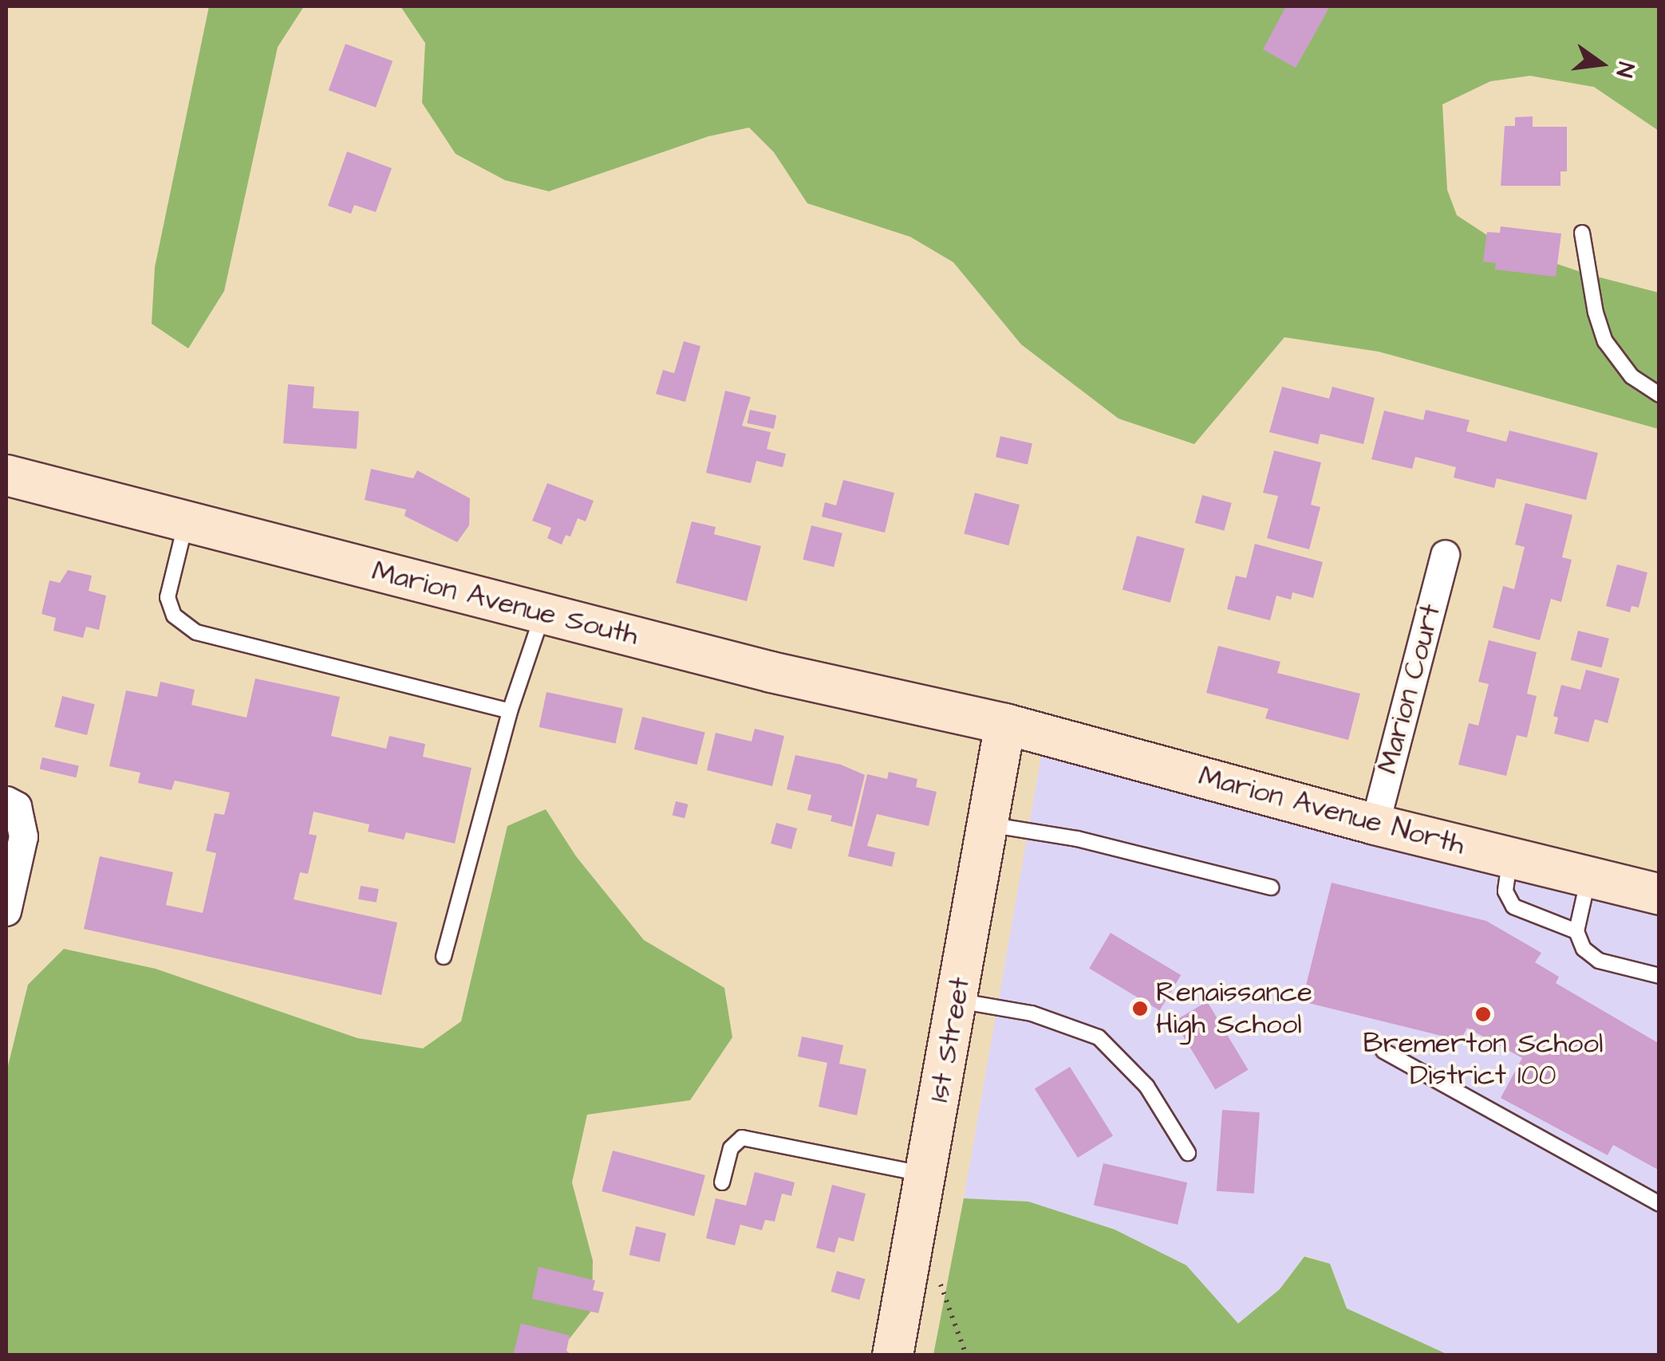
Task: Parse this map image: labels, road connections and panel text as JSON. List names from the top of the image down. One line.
{"streets":{"main road":["Marion Avenue South","Marion Avenue North","1st Street"],"street":["Marion Court"]},"crossings":[["Marion Avenue South","Marion Avenue North"],["Marion Avenue South","1st Street"],["Marion Court","Marion Avenue North"],["Marion Avenue North","1st Street"]],"places":["Renaissance High School","Bremerton School District 100"],"north":"right"}
